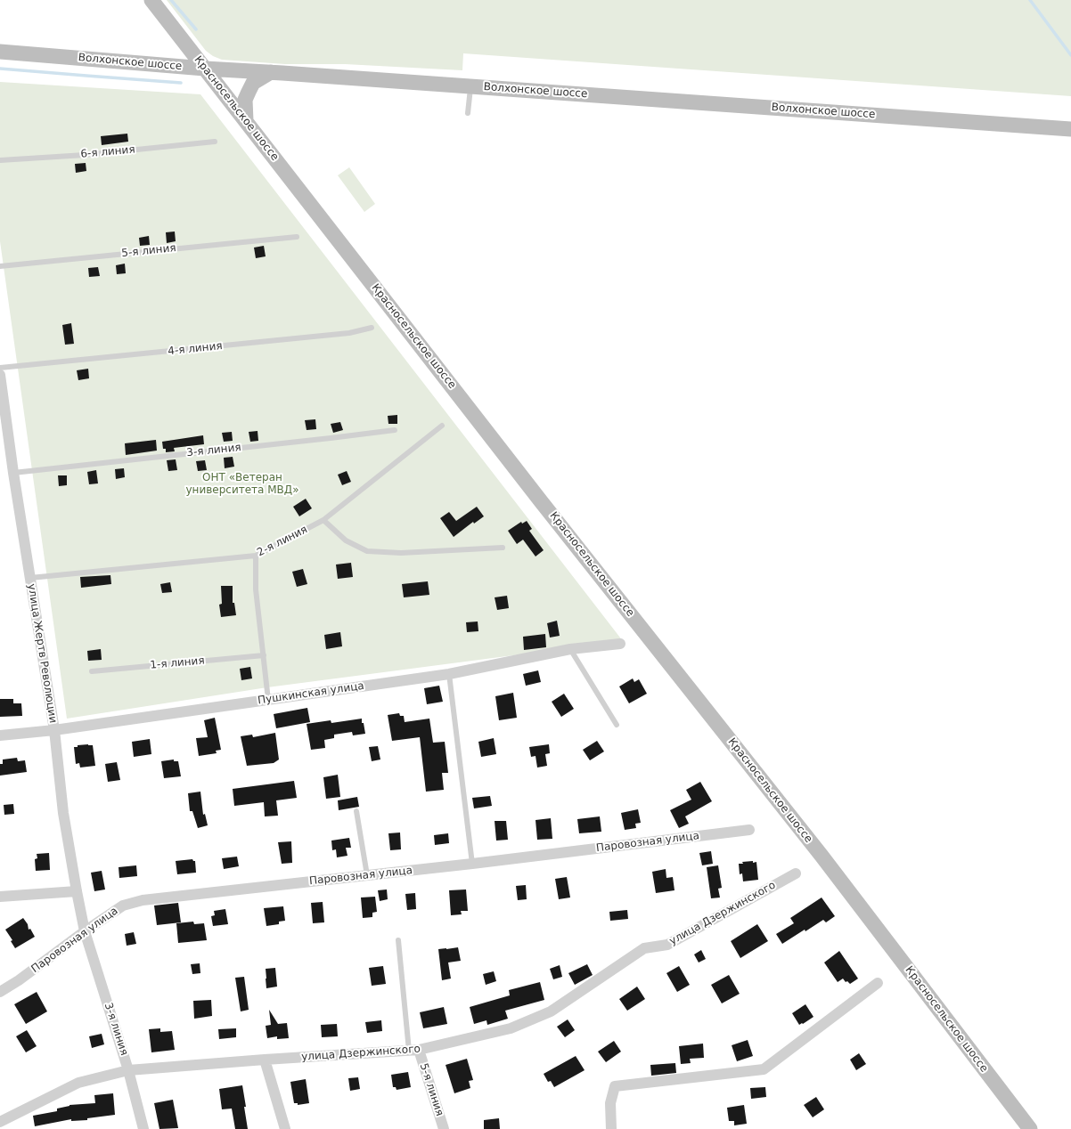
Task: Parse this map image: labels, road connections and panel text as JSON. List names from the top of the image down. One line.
{"streets":{"main road":["Волхонское шоссе","Красносельское шоссе"],"street":["5-я линия","3-я линия","улица Жертв Революции","Пушкинская улица","Паровозная улица","улица Дзержинского"],"lane":["6-я линия","4-я линия","2-я линия","1-я линия"]},"crossings":[["Волхонское шоссе","Красносельское шоссе"],["5-я линия","улица Дзержинского"],["3-я линия","улица Жертв Революции"],["3-я линия","Паровозная улица"],["3-я линия","улица Дзержинского"],["2-я линия","улица Жертв Революции"],["улица Жертв Революции","Пушкинская улица"],["улица Жертв Революции","Паровозная улица"]],"parks":["ОНТ «Ветеран университета МВД»"]}
